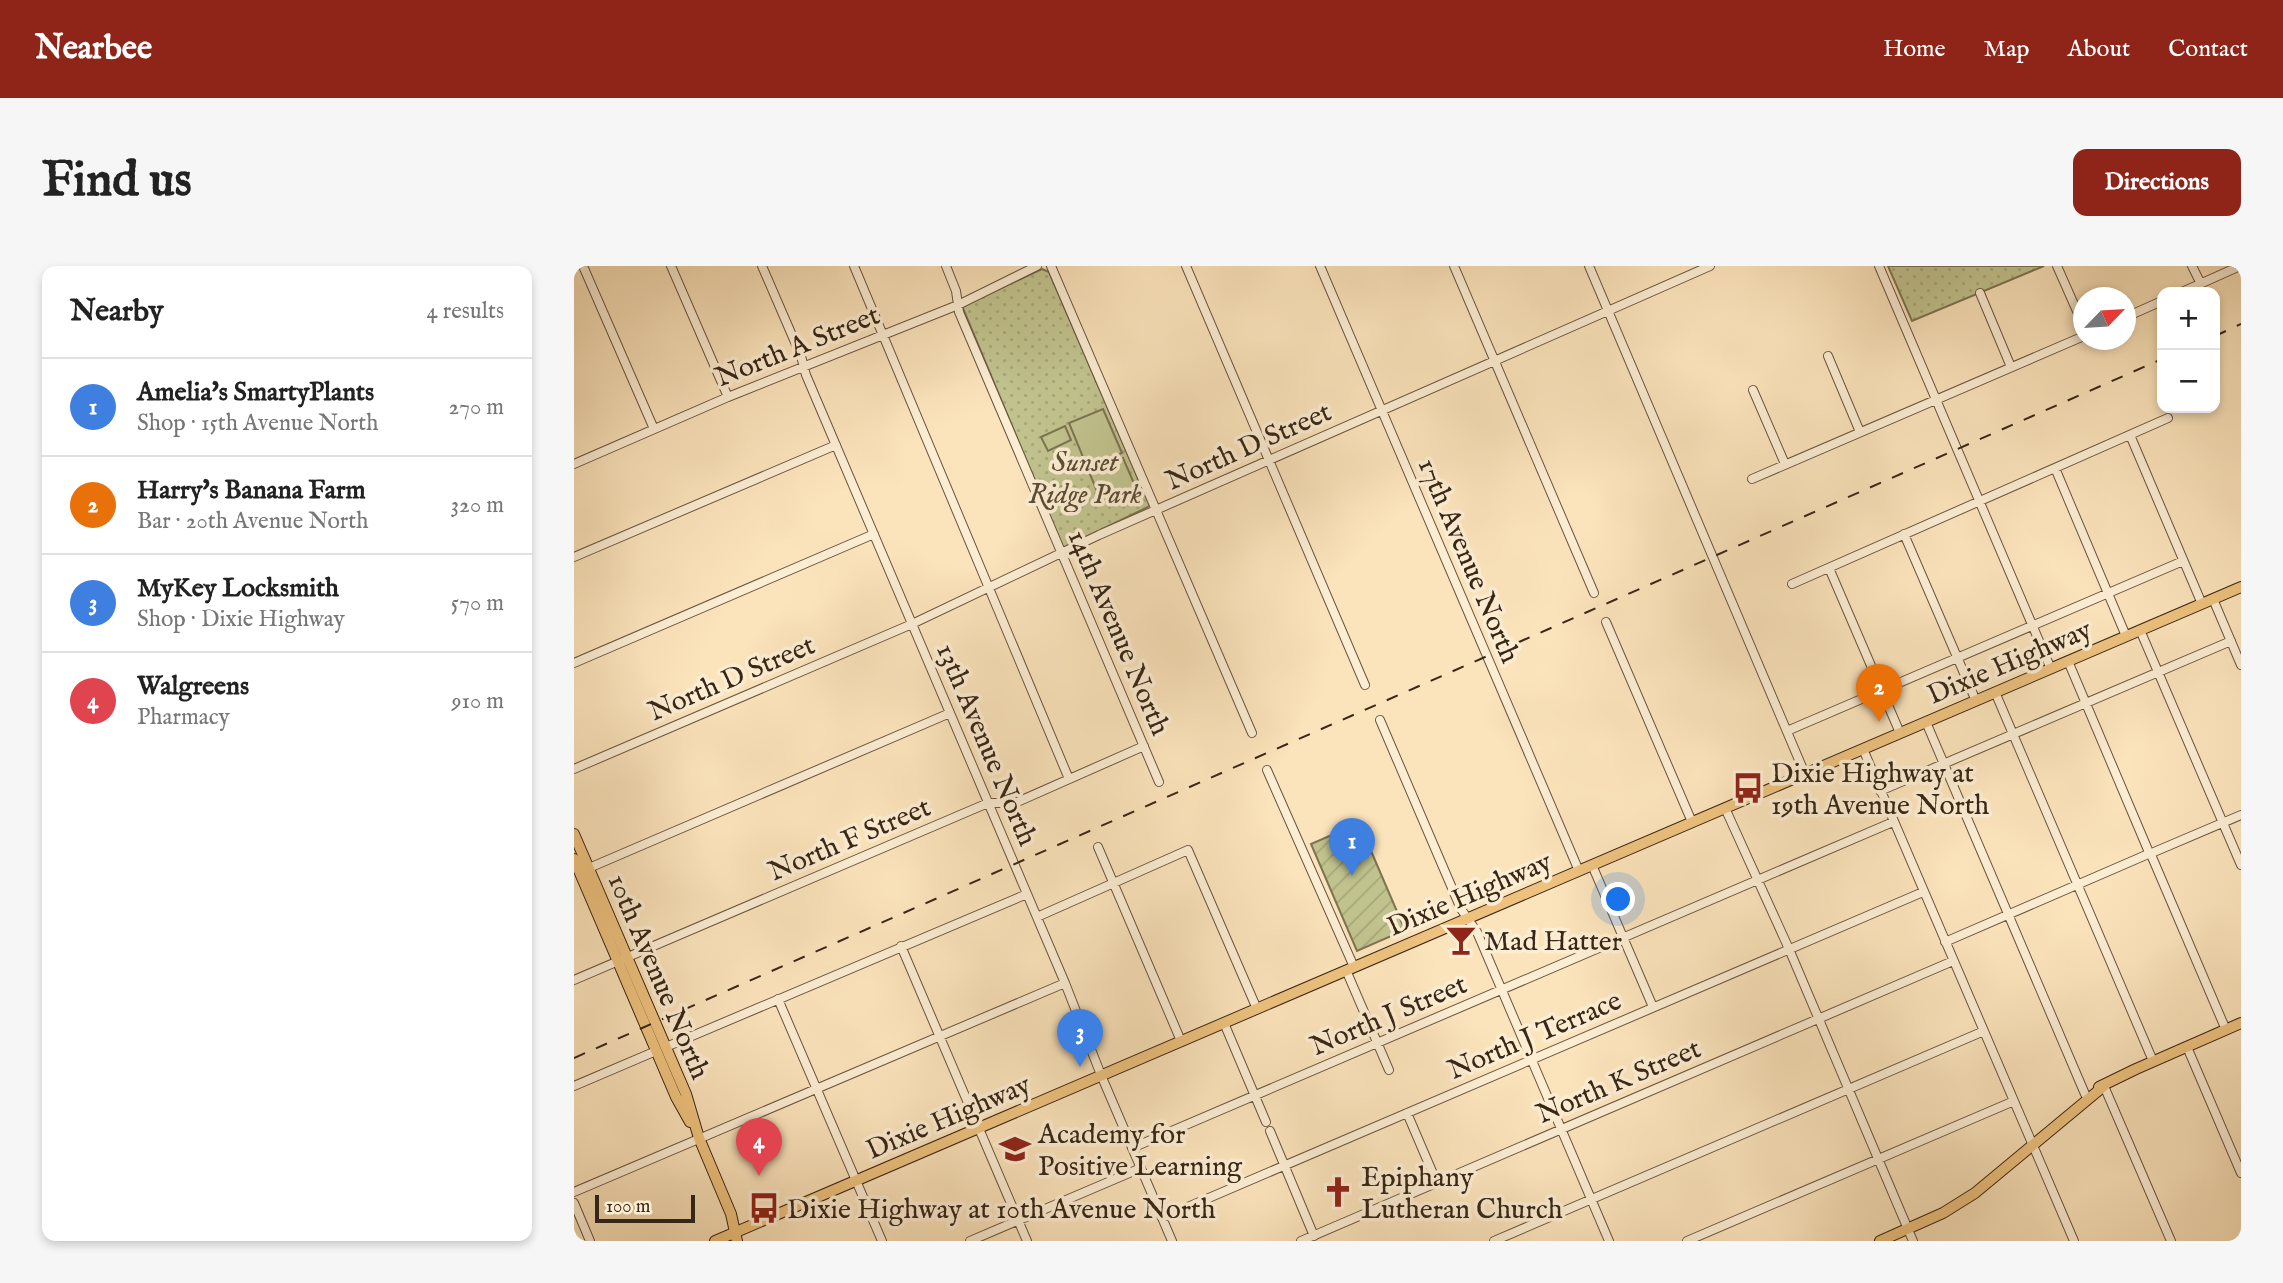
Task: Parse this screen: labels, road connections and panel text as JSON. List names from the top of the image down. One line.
{"streets":{"main road":["Dixie Highway","10th Avenue North"],"street":["North A Street","North D Street","17th Avenue North","14th Avenue North","13th Avenue North","North F Street","North J Street","North J Terrace","North K Street"]},"crossings":[["North A Street","14th Avenue North"],["North A Street","13th Avenue North"],["North D Street","17th Avenue North"],["North D Street","14th Avenue North"],["North D Street","13th Avenue North"],["17th Avenue North","Dixie Highway"],["14th Avenue North","North F Street"],["Dixie Highway","13th Avenue North"],["Dixie Highway","10th Avenue North"],["13th Avenue North","North F Street"],["13th Avenue North","North J Street"],["13th Avenue North","North J Terrace"],["North F Street","10th Avenue North"]],"parks":["Sunset Ridge Park"],"places":{"bus stop":["Dixie Highway at 19th Avenue North","Dixie Highway at 10th Avenue North"],"bar":["Mad Hatter"],"school or university":["Academy for Positive Learning"],"church":["Epiphany Lutheran Church"]},"scale_bar":"100 m","north":"top right","page":{"header":"Nearbee","nav":["Home","Map","About","Contact"],"buttons":"Directions","title":"Find us","heading":["Nearby","4 results"],"map_buttons":["+","−"],"list":[{"mark":"1","name":"Amelia's SmartyPlants","note":"Shop · 15th Avenue North","value":"270 m"},{"mark":"2","name":"Harry's Banana Farm","note":"Bar · 20th Avenue North","value":"320 m"},{"mark":"3","name":"MyKey Locksmith","note":"Shop · Dixie Highway","value":"570 m"},{"mark":"4","name":"Walgreens","note":"Pharmacy","value":"910 m"}],"pins":["2","1","3","4"],"scale":"100 m"}}
